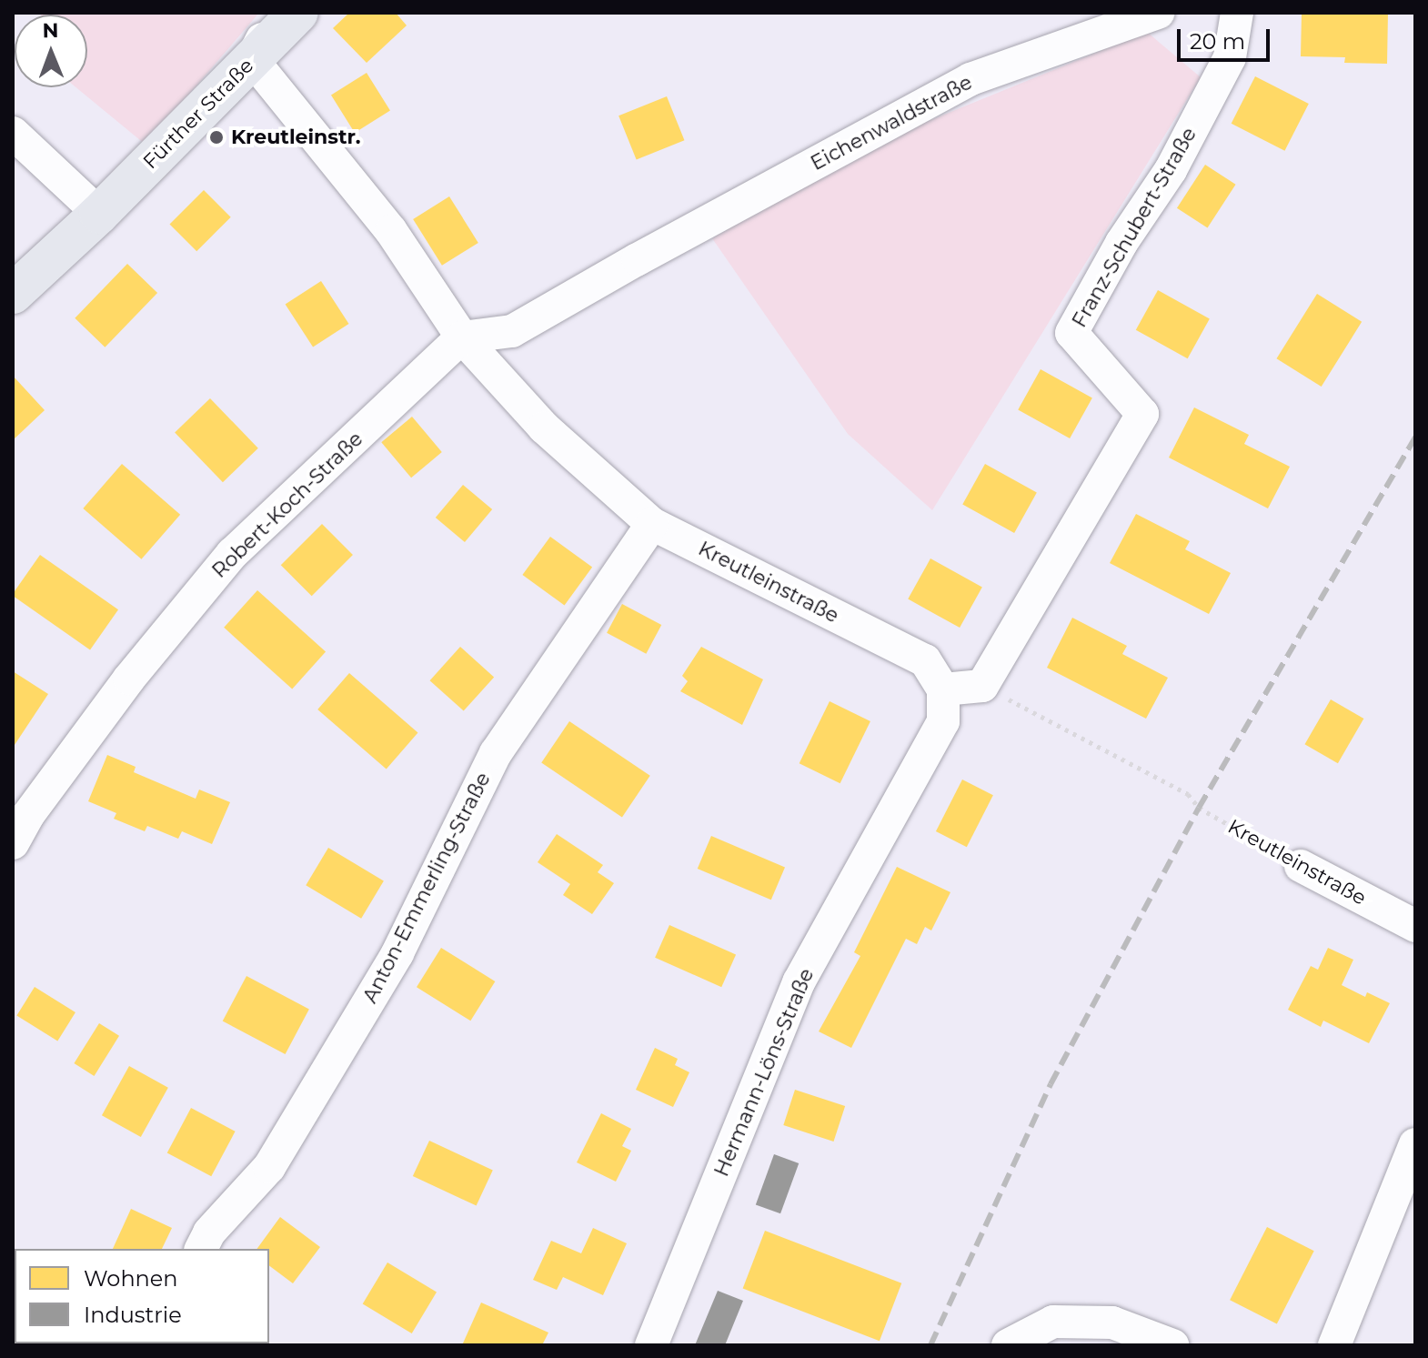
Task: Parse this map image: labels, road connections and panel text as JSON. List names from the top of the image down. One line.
{"streets":{"main road":["Fürther Straße"],"street":["Eichenwaldstraße","Franz-Schubert-Straße","Robert-Koch-Straße","Kreutleinstraße","Anton-Emmerling-Straße","Hermann-Löns-Straße"]},"crossings":[["Fürther Straße","Kreutleinstraße"],["Eichenwaldstraße","Robert-Koch-Straße"],["Eichenwaldstraße","Kreutleinstraße"],["Franz-Schubert-Straße","Kreutleinstraße"],["Robert-Koch-Straße","Kreutleinstraße"],["Kreutleinstraße","Anton-Emmerling-Straße"],["Kreutleinstraße","Hermann-Löns-Straße"]],"places":["Kreutleinstr."],"legend":["Wohnen","Industrie"],"scale_bar":"20 m","north":"top"}
